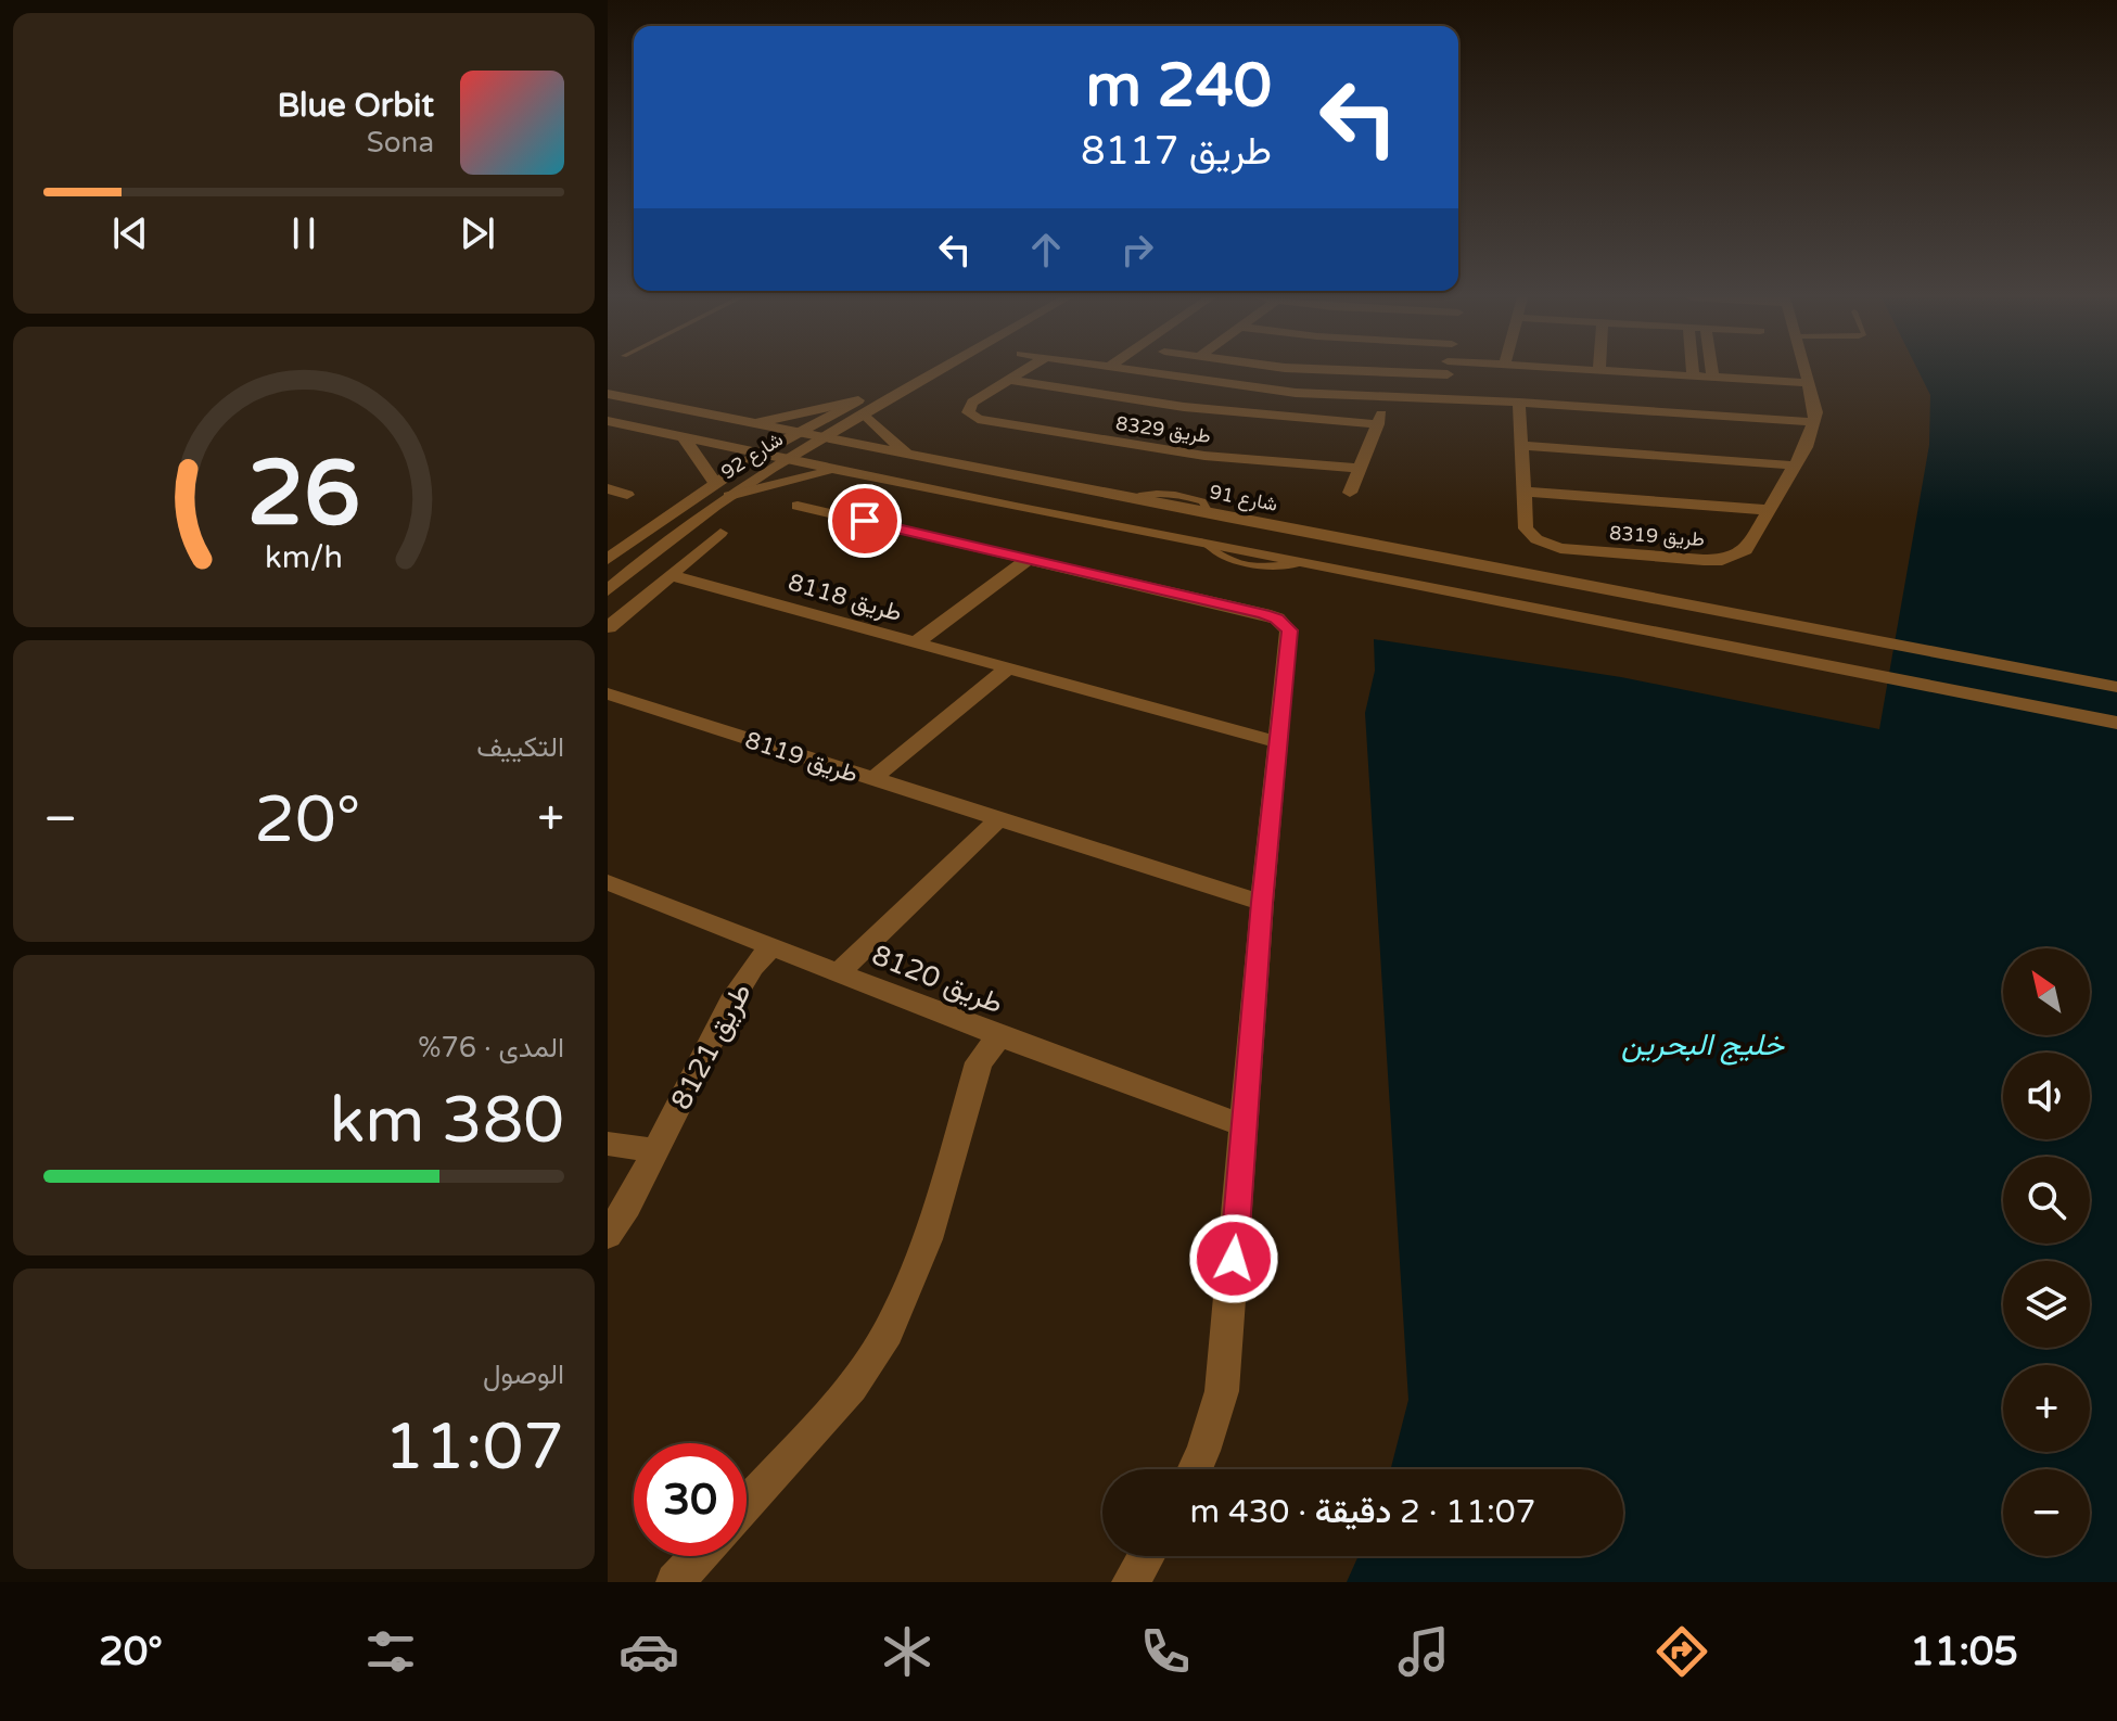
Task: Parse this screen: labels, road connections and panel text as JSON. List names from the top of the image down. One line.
{"streets":{"street":["طريق 8329","شارع 92","شارع 91","طريق 8319","طريق 8118","طريق 8119","طريق 8120","طريق 8121"]},"crossings":[["شارع 92","شارع 91"],["طريق 8120","طريق 8121"]],"water":["خليج البحرين"],"north":"top left","page":{"turn":["240 m","طريق 8117"],"song":["Blue Orbit","Sona"],"tile":["التكييف",["المدى · 76%","380 km"],["الوصول","11:07"]],"heat":["−","20°","+"],"map_buttons":["+","−"],"limit":"30","trip":"11:07 · 2 دقيقة · 430 m","tabs":["11:05","20°"],"gauge":["26","km/h"]}}
